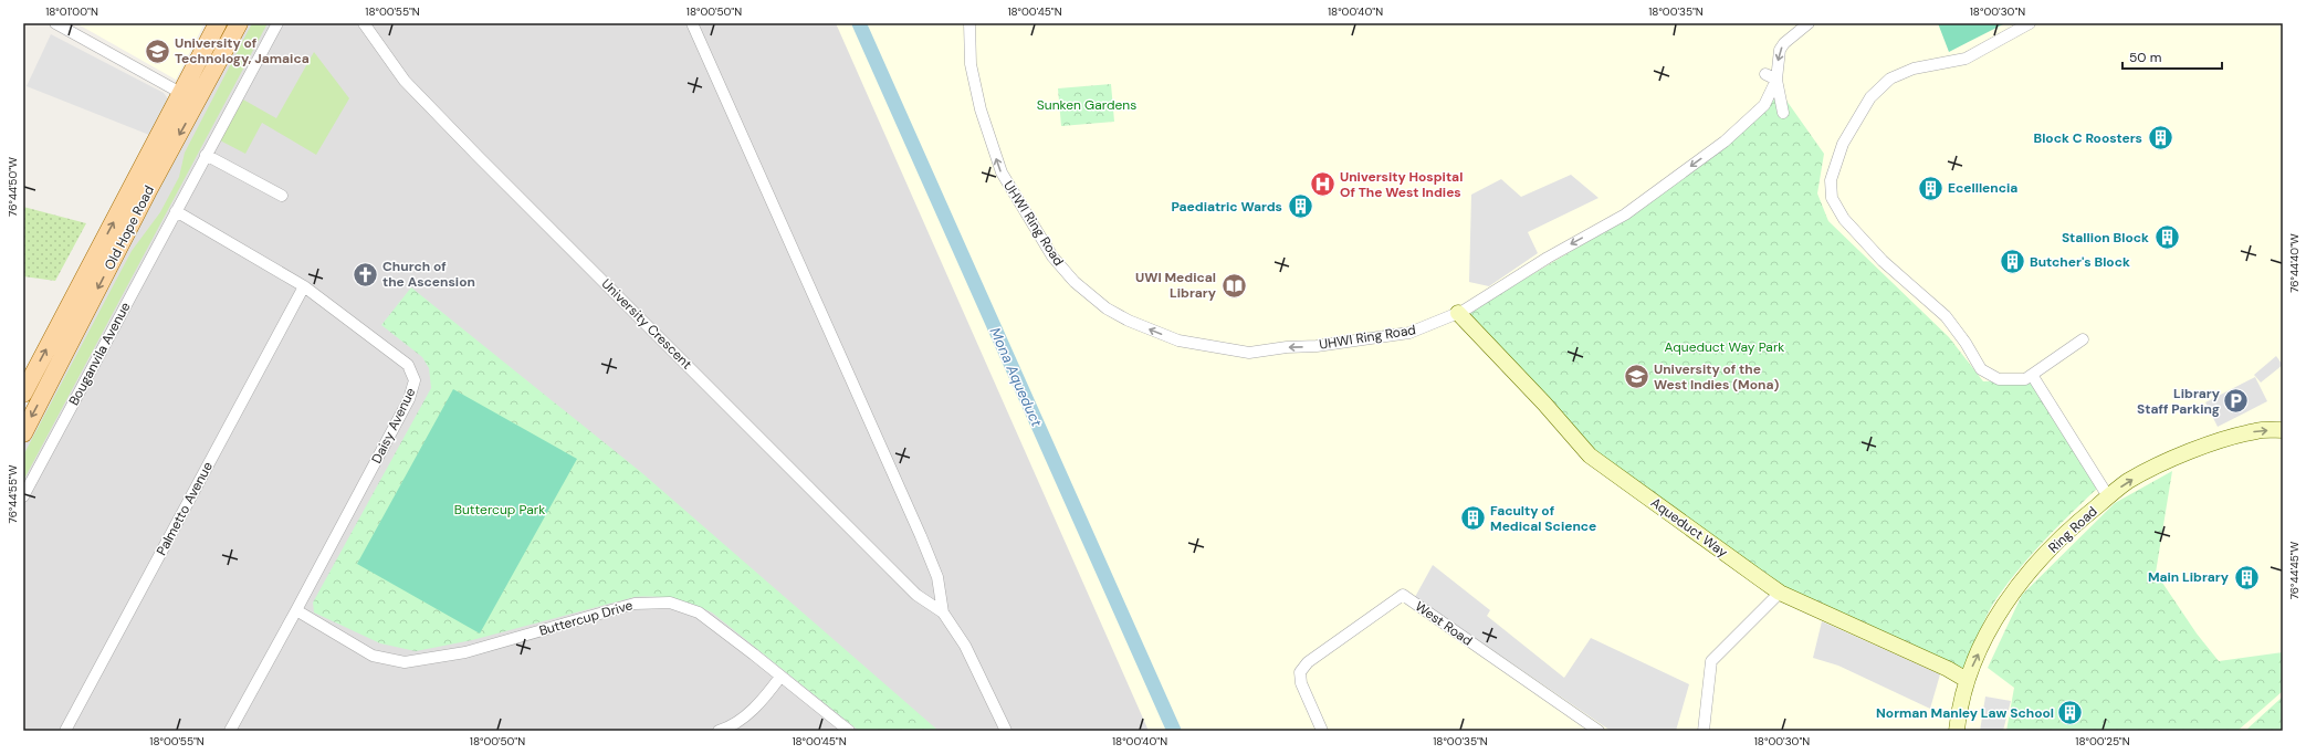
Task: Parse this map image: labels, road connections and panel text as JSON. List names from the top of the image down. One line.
{"streets":{"main road":["Old Hope Road"],"street":["UHWI Ring Road","University Crescent","Bouganvila Avenue","Daisy Avenue","Palmetto Avenue","Aqueduct Way","Ring Road","Buttercup Drive","West Road"]},"crossings":[["UHWI Ring Road","Aqueduct Way"],["Bouganvila Avenue","Daisy Avenue"],["Daisy Avenue","Palmetto Avenue"],["Daisy Avenue","Buttercup Drive"],["Aqueduct Way","Ring Road"]],"one_way":["Ring Road"],"water":["Mona Aqueduct"],"parks":["Sunken Gardens","Aqueduct Way Park","Buttercup Park"],"places":{"school or university":["University of Technology, Jamaica","University of the West Indies (Mona)"],"building":["Block C Roosters","Ecelllencia","Paediatric Wards","Stallion Block","Butcher's Block","Faculty of Medical Science","Main Library","Norman Manley Law School"],"hospital":["University Hospital Of The West Indies"],"church":["Church of the Ascension"],"library":["UWI Medical Library"],"parking":["Library Staff Parking"]},"scale_bar":"50 m","coordinates":["18°01'00\"N","18°00'55\"N","18°00'50\"N","18°00'45\"N","18°00'40\"N","18°00'35\"N","18°00'30\"N","76°44'50\"W","76°44'40\"W","76°44'55\"W","76°44'45\"W","18°00'25\"N"]}
